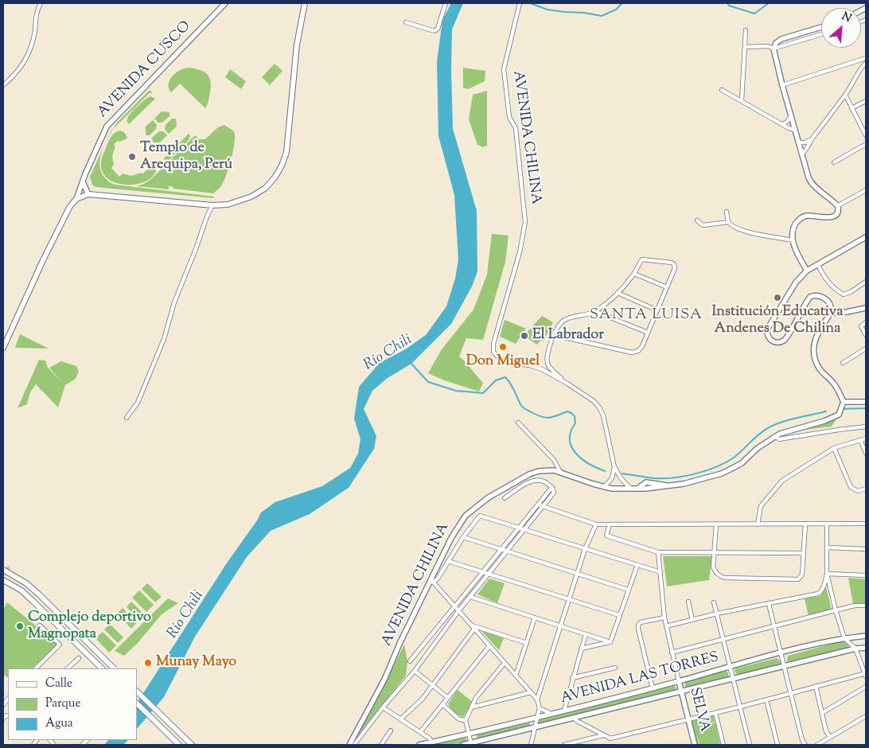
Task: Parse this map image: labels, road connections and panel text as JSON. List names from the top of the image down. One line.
{"streets":{"main road":["AVENIDA CUSCO"],"street":["AVENIDA CHILINA","AVENIDA LAS TORRES","SELVA"]},"crossings":[["AVENIDA LAS TORRES","SELVA"]],"districts":["SANTA LUISA"],"water":["Río Chili"],"places":["Templo de Arequipa, Perú","Institución Educativa Andenes De Chilina","El Labrador","Don Miguel","Complejo deportivo Magnopata","Munay Mayo"],"legend":["Calle","Parque","Agua"],"north":"top right"}
